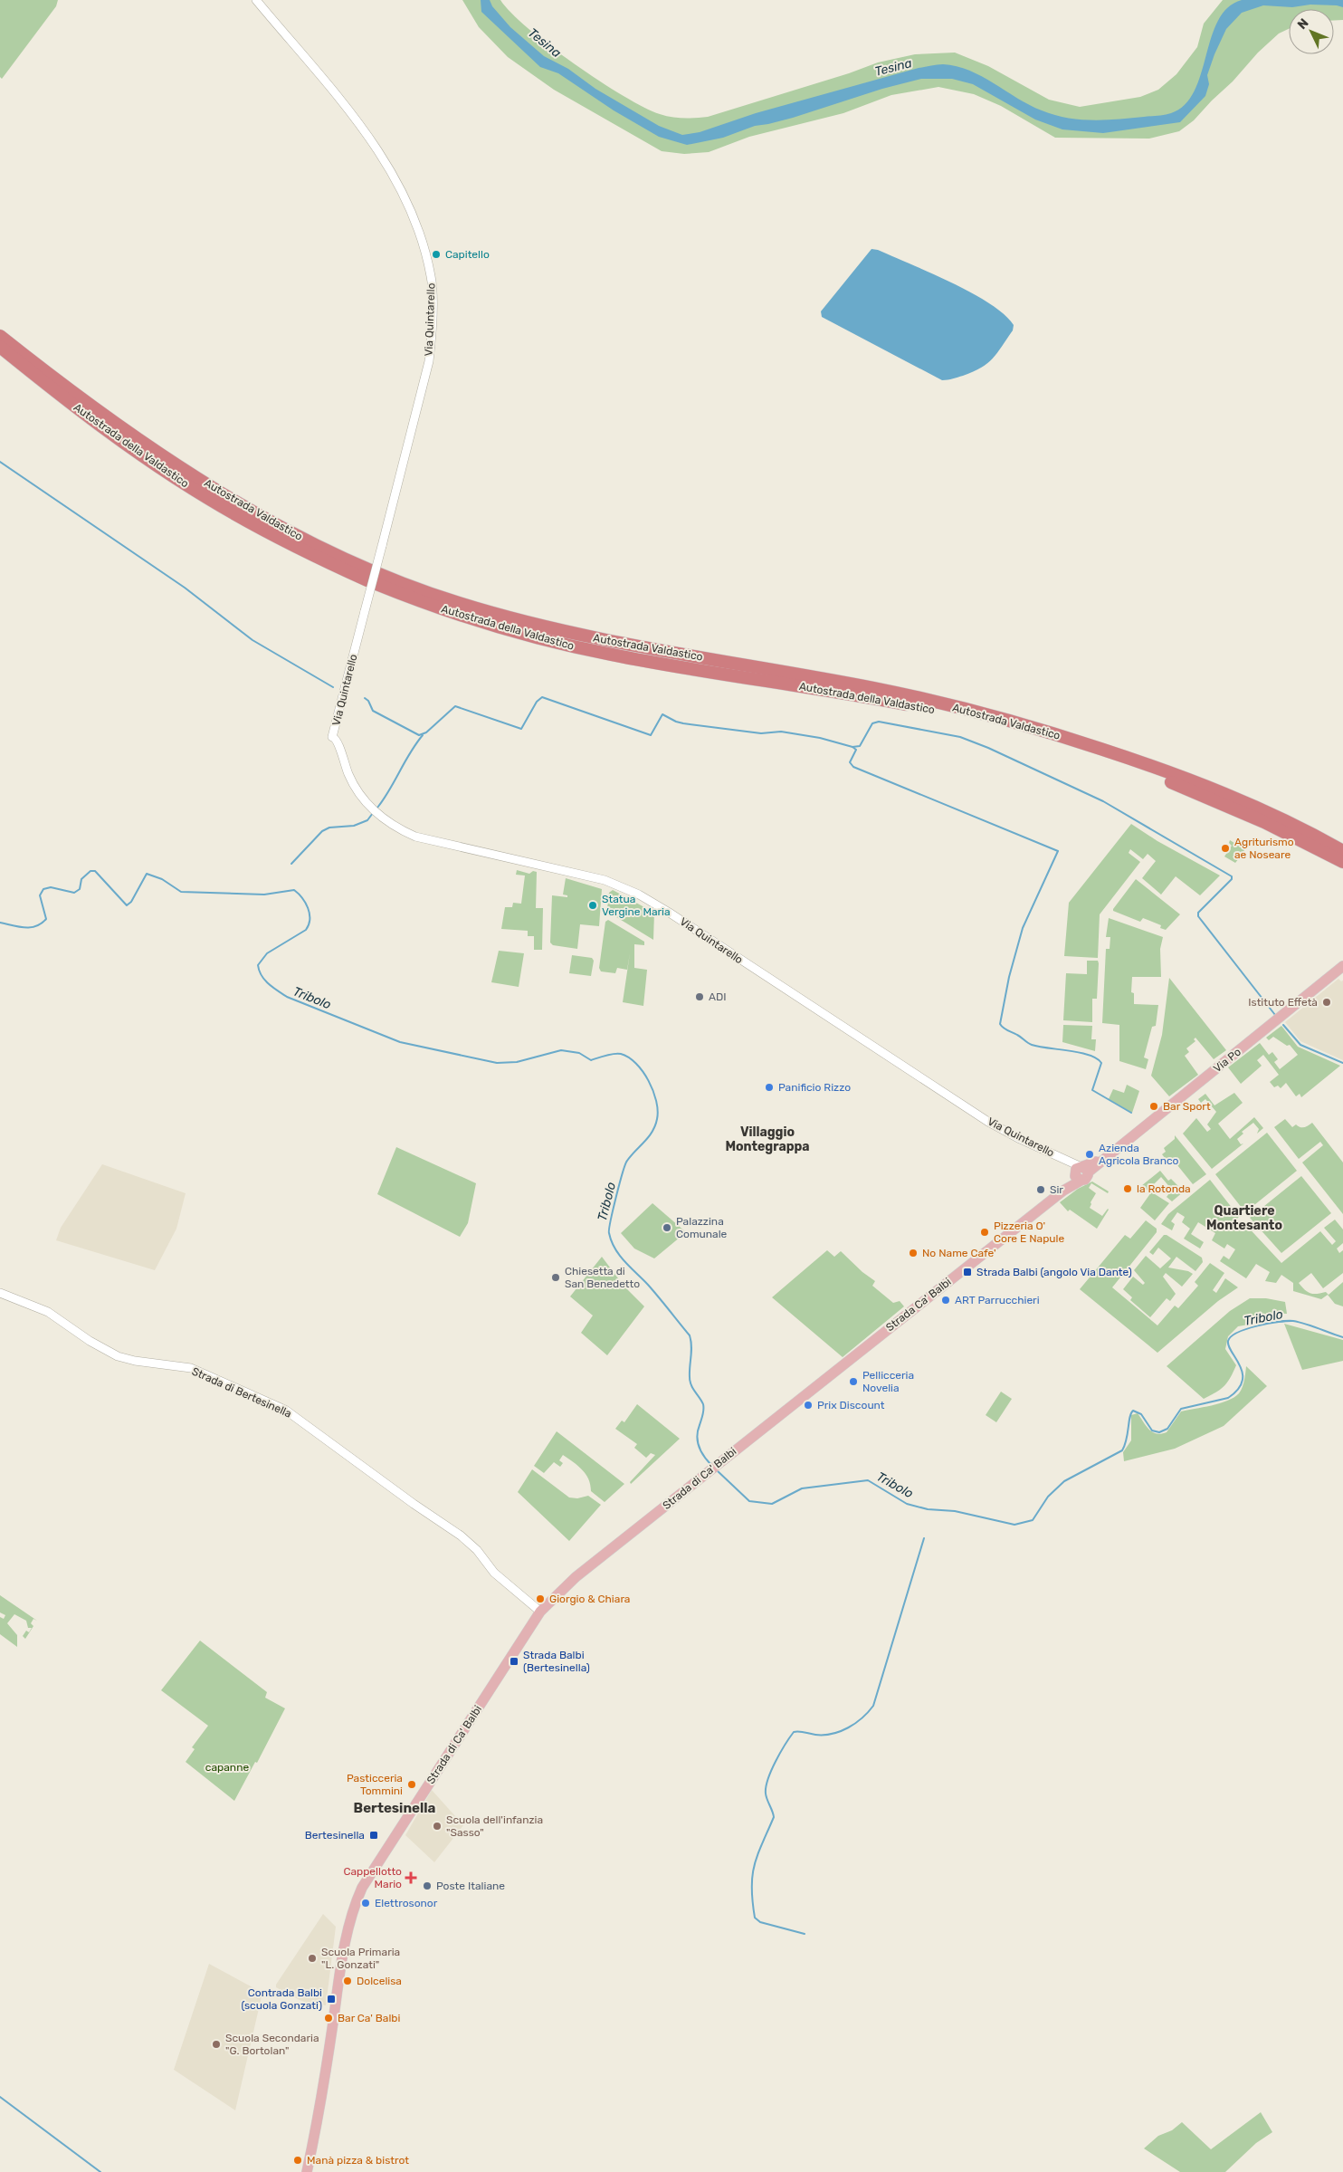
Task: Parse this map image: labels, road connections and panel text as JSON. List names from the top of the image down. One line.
{"streets":{"highway":["Autostrada della Valdastico","Autostrada Valdastico"],"main road":["Via Po","Strada Ca' Balbi","Strada di Ca' Balbi"],"street":["Via Quintarello","Strada di Bertesinella"]},"crossings":[["Via Quintarello","Via Po"],["Via Quintarello","Strada Ca' Balbi"],["Via Po","Strada Ca' Balbi"],["Strada Ca' Balbi","Strada di Ca' Balbi"],["Strada di Bertesinella","Strada di Ca' Balbi"]],"districts":["Villaggio Montegrappa","Quartiere Montesanto","Bertesinella"],"water":["Tesina","Tribolo"],"parks":["capanne"],"places":{"other":["Capitello","Agriturismo ae Noseare","Statua Vergine Maria","ADI","Istituto Effetà","Panificio Rizzo","Bar Sport","Azienda Agricola Branco","la Rotonda","Sir","Palazzina Comunale","Pizzeria O' Core E Napule","No Name Cafe'","Chiesetta di San Benedetto","ART Parrucchieri","Pellicceria Novelia","Prix Discount","Giorgio & Chiara","Pasticceria Tommini","Scuola dell'infanzia \"Sasso\"","Poste Italiane","Elettrosonor","Scuola Primaria \"L. Gonzati\"","Dolcelisa","Bar Ca' Balbi","Scuola Secondaria \"G. Bortolan\"","Manà pizza & bistrot"],"transit":["Strada Balbi (angolo Via Dante)","Strada Balbi (Bertesinella)","Bertesinella","Contrada Balbi (scuola Gonzati)"],"health":["Cappellotto Mario"]},"north":"top left"}
